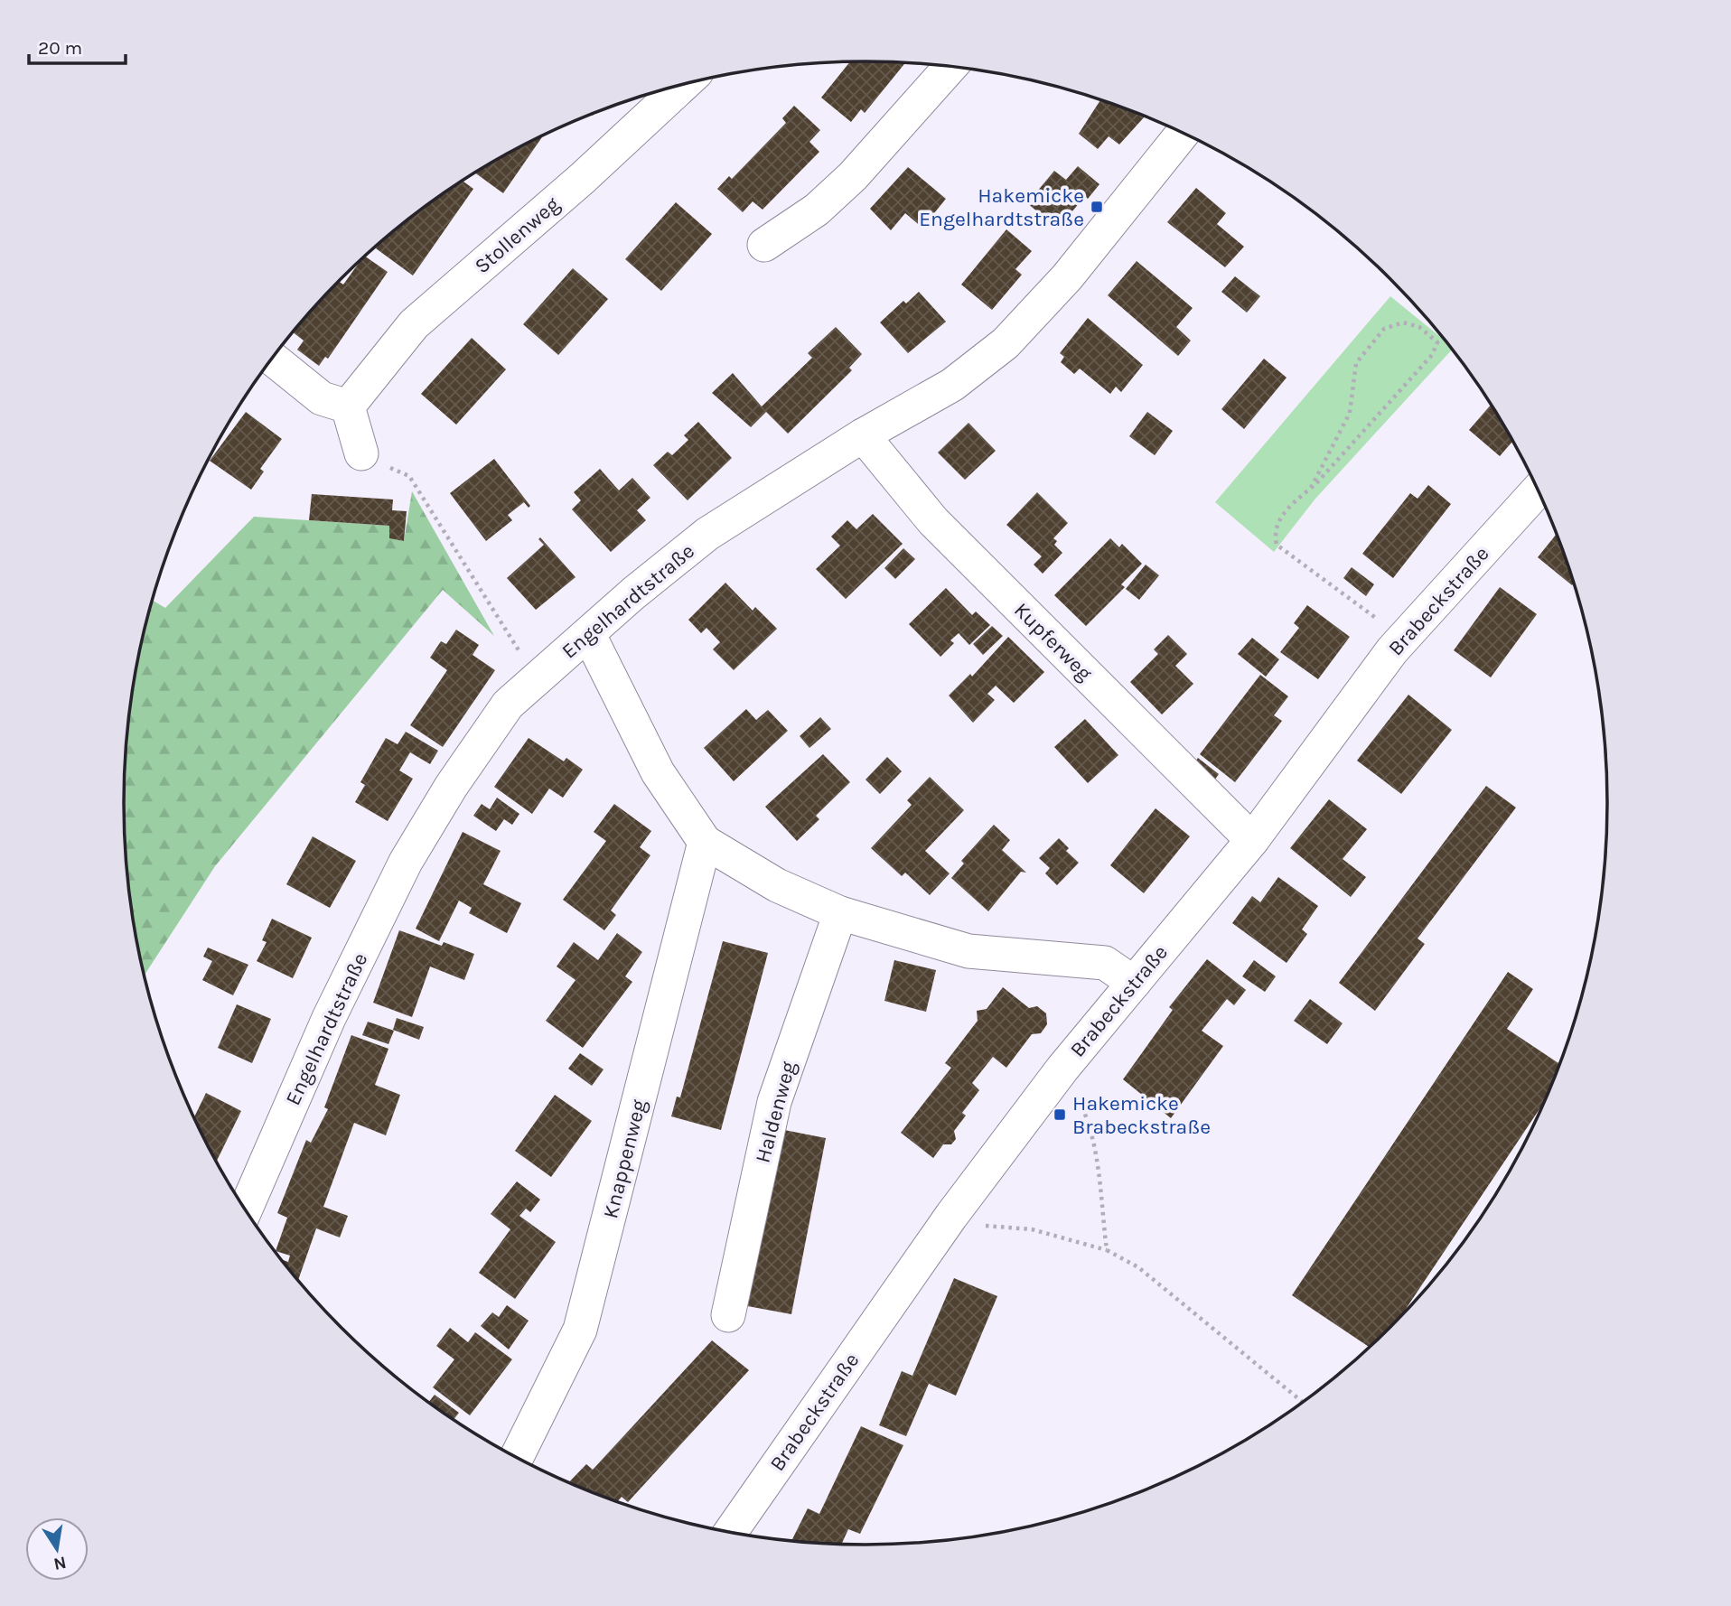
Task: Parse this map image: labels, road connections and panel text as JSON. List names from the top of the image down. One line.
{"streets":{"street":["Stollenweg","Engelhardtstraße","Brabeckstraße","Kupferweg","Haldenweg","Knappenweg"]},"crossings":[["Engelhardtstraße","Kupferweg"],["Brabeckstraße","Kupferweg"]],"places":{"transit":["Hakemicke Engelhardtstraße","Hakemicke Brabeckstraße"]},"scale_bar":"20 m","north":"bottom"}
